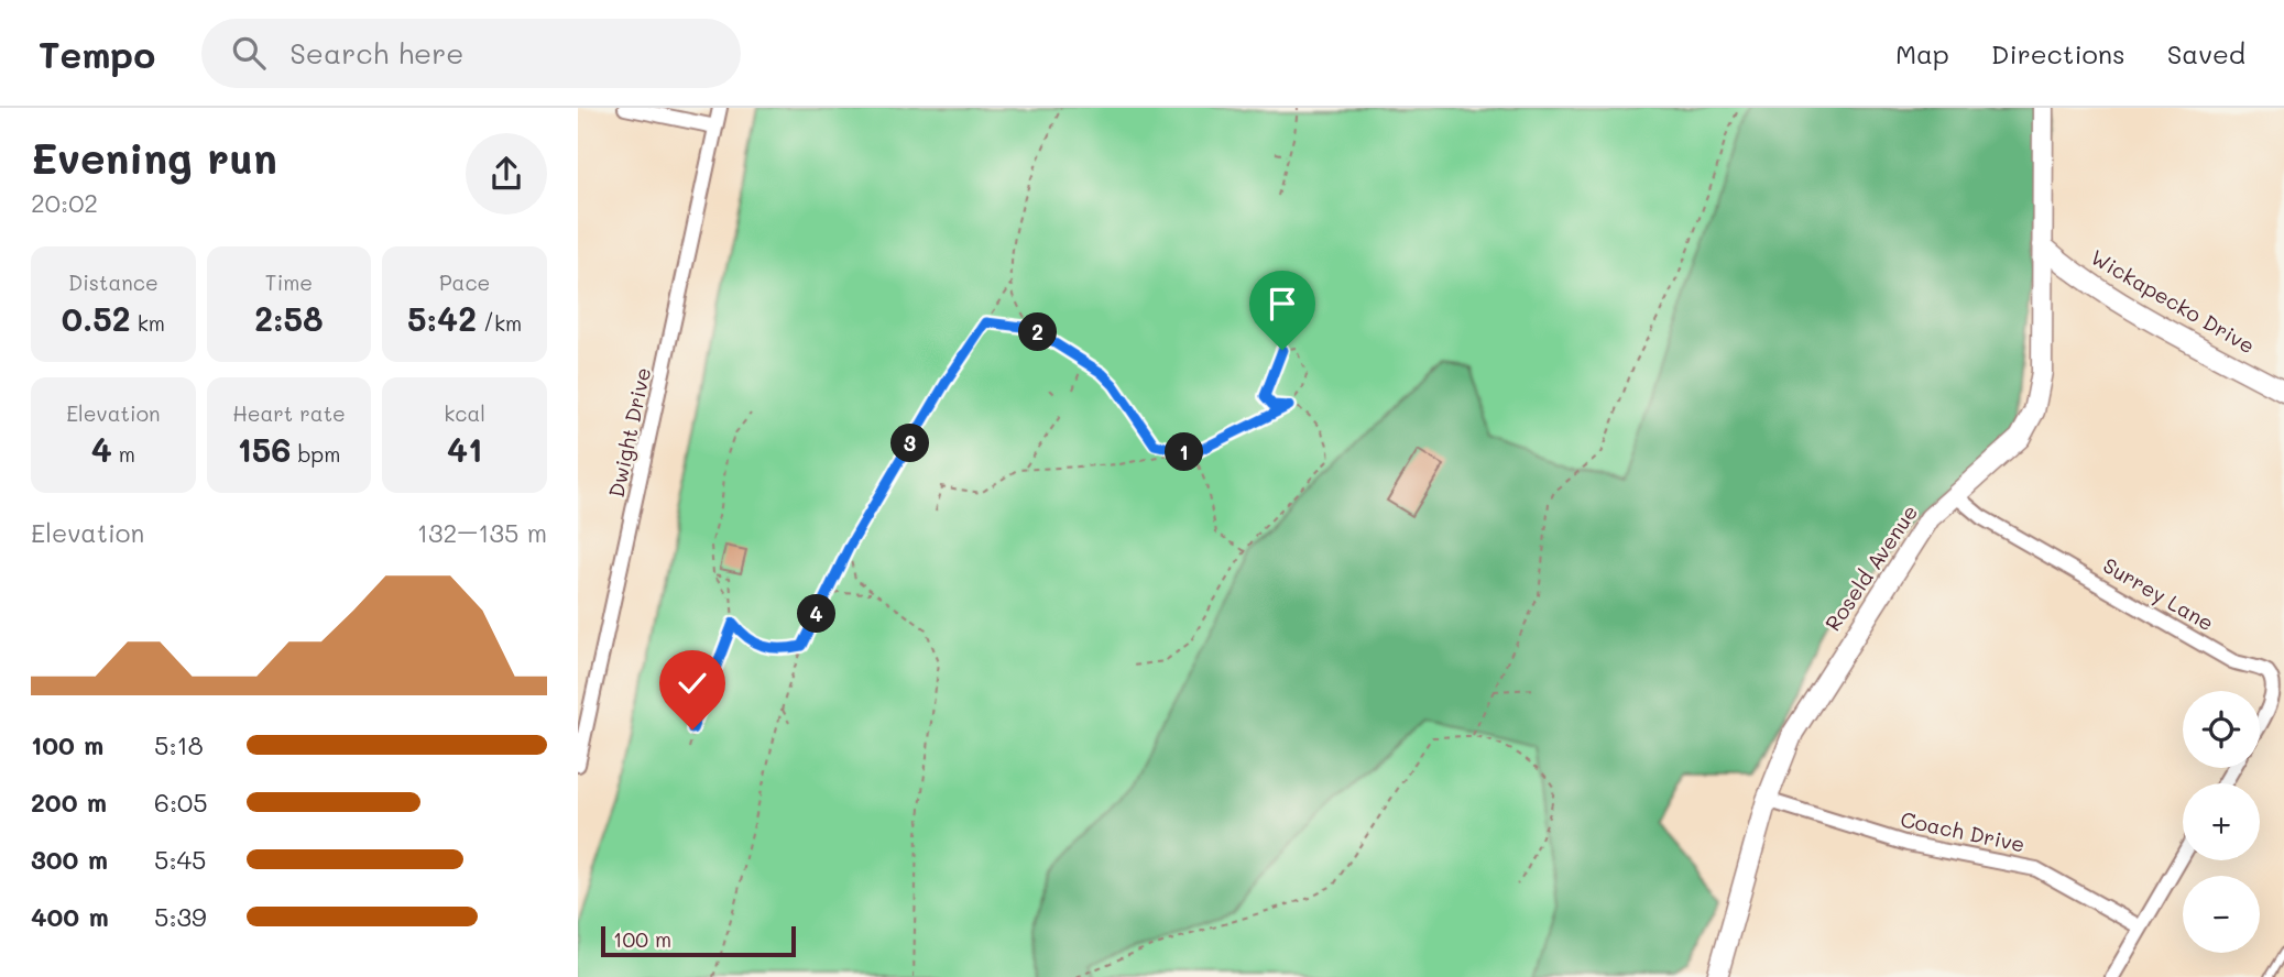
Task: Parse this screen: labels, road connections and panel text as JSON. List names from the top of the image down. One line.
{"streets":{"street":["Wickapecko Drive","Dwight Drive","Roseld Avenue","Surrey Lane","Coach Drive"]},"crossings":[["Wickapecko Drive","Roseld Avenue"],["Roseld Avenue","Surrey Lane"],["Roseld Avenue","Coach Drive"]],"scale_bar":"100 m","page":{"header":"Tempo","search":"Search here","nav":["Map","Directions","Saved"],"heading":["Evening run","20:02"],"stats":[["Distance","0.52 km"],["Time","2:58"],["Pace","5:42 /km"],["Elevation","4 m"],["Heart rate","156 bpm"],["kcal","41"]],"pins":["2","3","1","4"],"chart":["Elevation","132–135 m"],"map_buttons":["+","−"],"list":[{"name":"100 m","note":"5:18"},{"name":"200 m","note":"6:05"},{"name":"300 m","note":"5:45"},{"name":"400 m","note":"5:39"}],"scale":"100 m"}}
